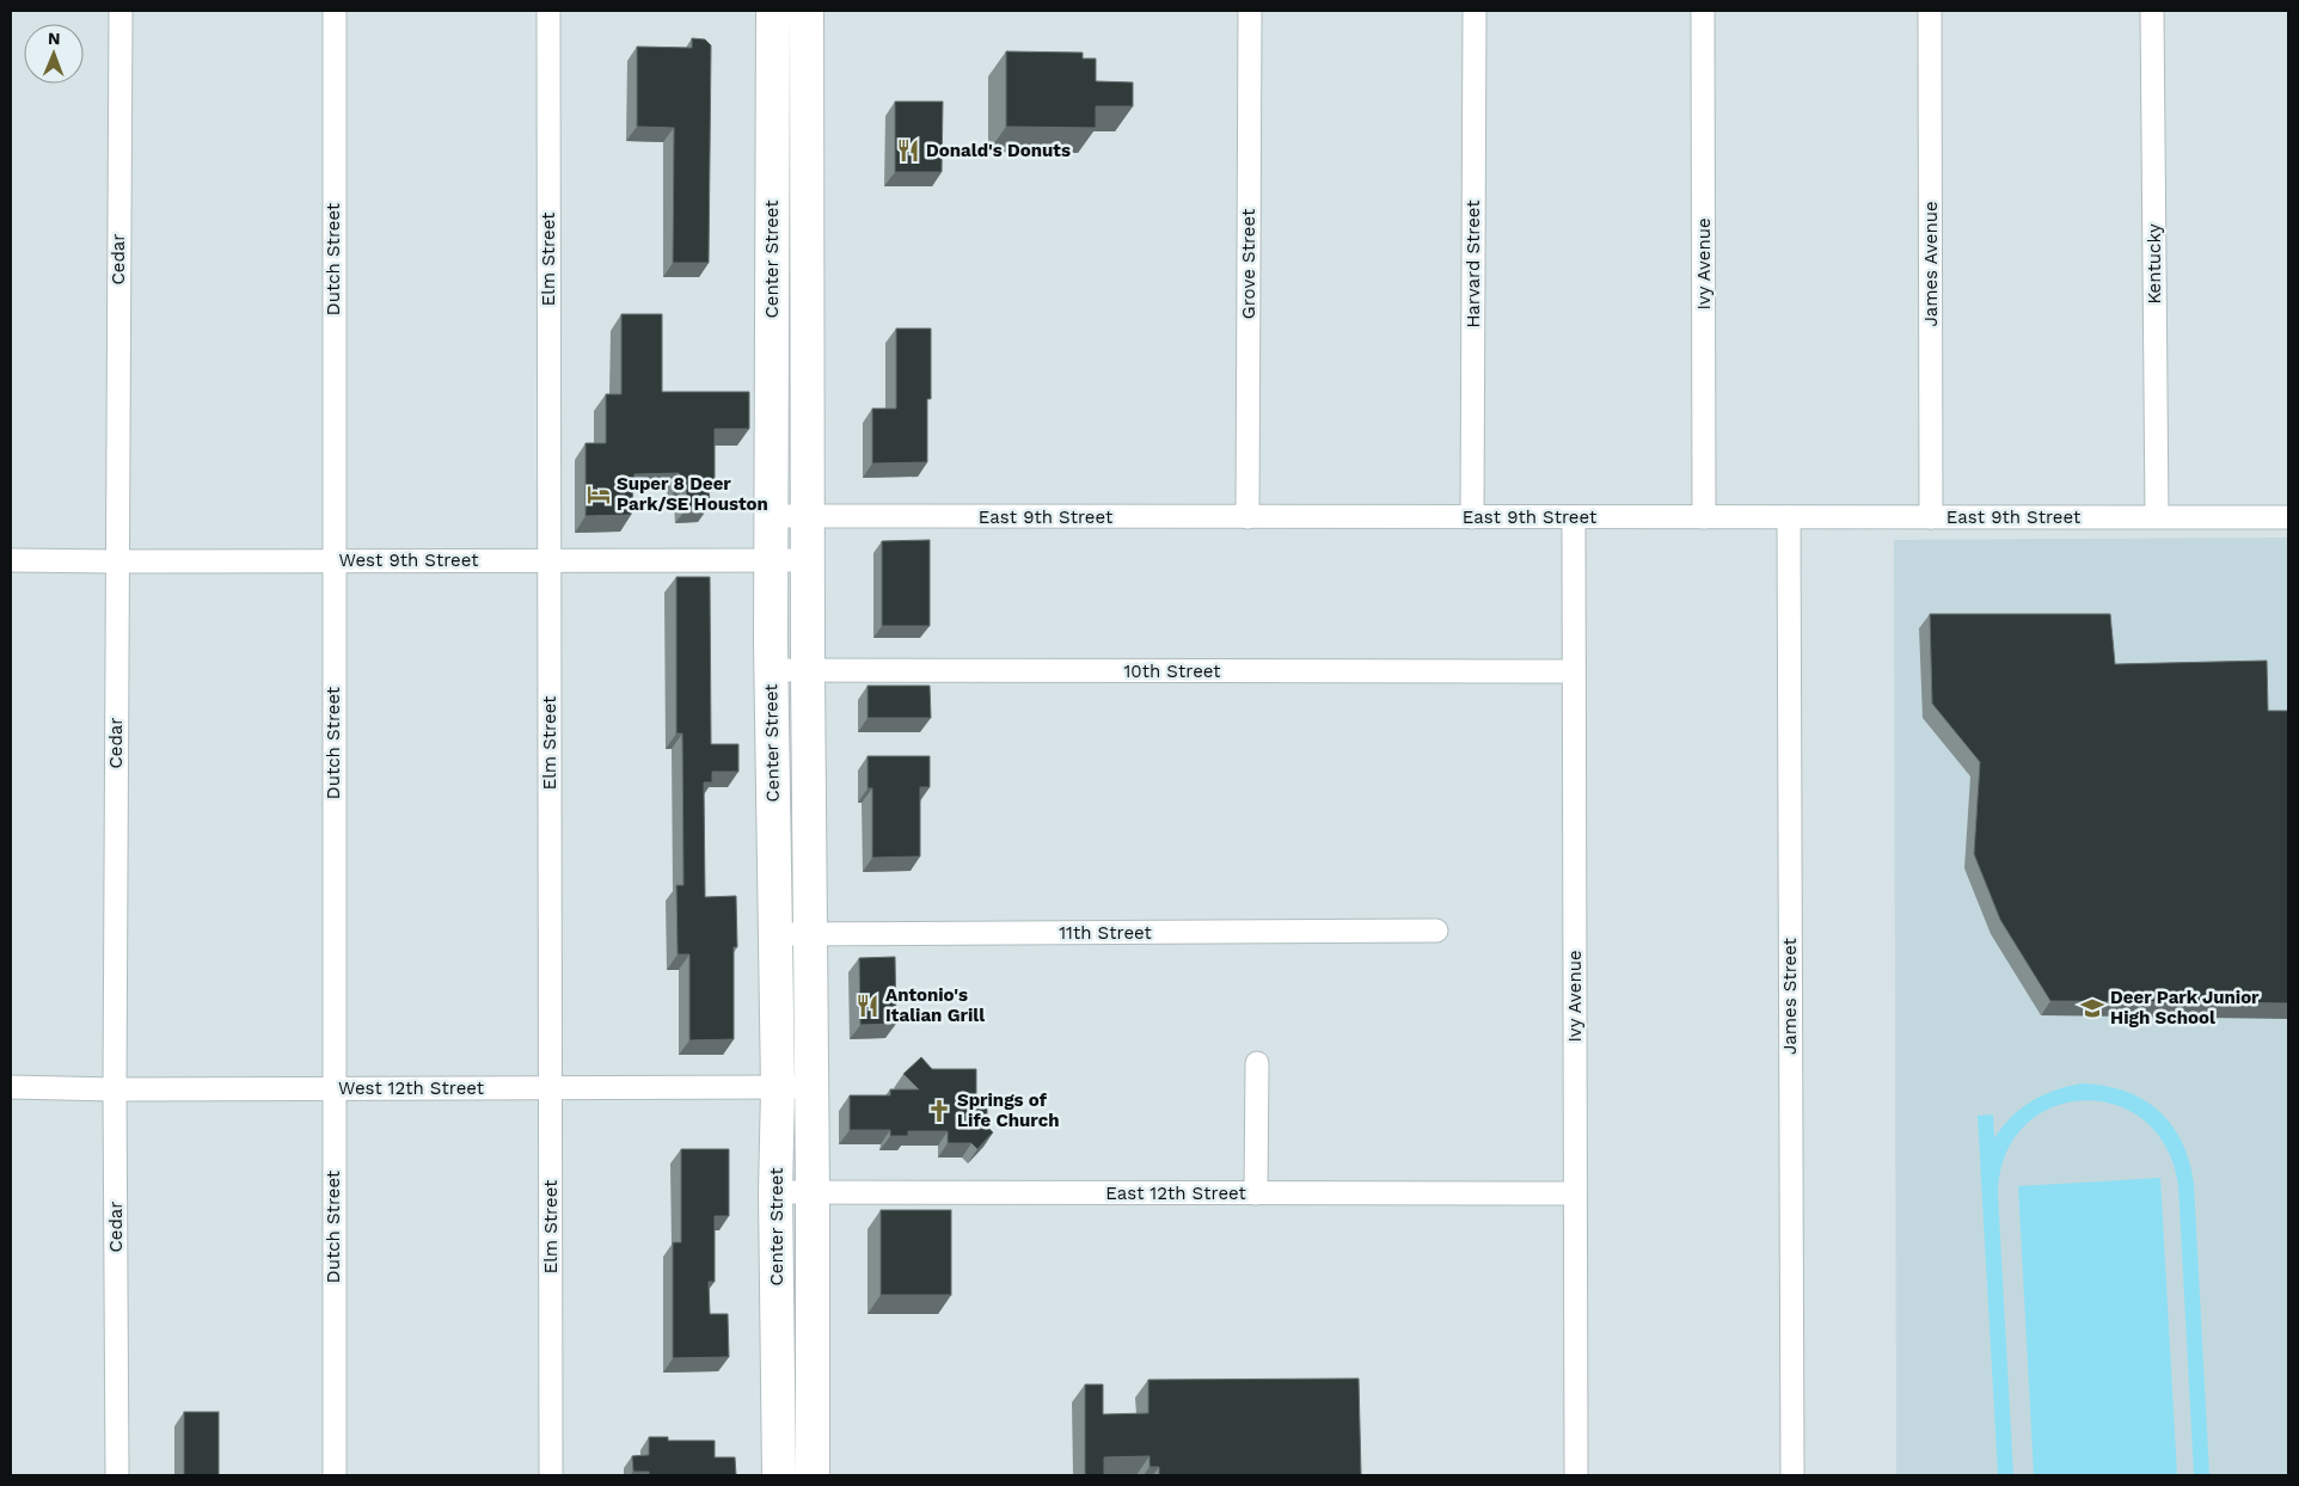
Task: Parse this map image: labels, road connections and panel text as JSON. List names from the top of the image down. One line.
{"streets":{"main road":["Center Street"],"street":["Cedar","Dutch Street","Elm Street","Grove Street","Harvard Street","Ivy Avenue","James Avenue","Kentucky","East 9th Street","West 9th Street","10th Street","11th Street","James Street","West 12th Street","East 12th Street"]},"crossings":[["Cedar","West 9th Street"],["Cedar","West 12th Street"],["Dutch Street","West 9th Street"],["Dutch Street","West 12th Street"],["Elm Street","West 9th Street"],["Elm Street","West 12th Street"],["Center Street","East 9th Street"],["Center Street","West 9th Street"],["Center Street","10th Street"],["Center Street","11th Street"],["Center Street","West 12th Street"],["Center Street","East 12th Street"],["Grove Street","East 9th Street"],["Harvard Street","East 9th Street"],["Ivy Avenue","East 9th Street"],["Ivy Avenue","10th Street"],["Ivy Avenue","East 12th Street"],["James Avenue","East 9th Street"],["Kentucky","East 9th Street"],["East 9th Street","James Street"]],"places":{"restaurant":["Donald's Donuts","Antonio's Italian Grill"],"hotel":["Super 8 Deer Park/SE Houston"],"school or university":["Deer Park Junior High School"],"church":["Springs of Life Church"]},"north":"top"}
